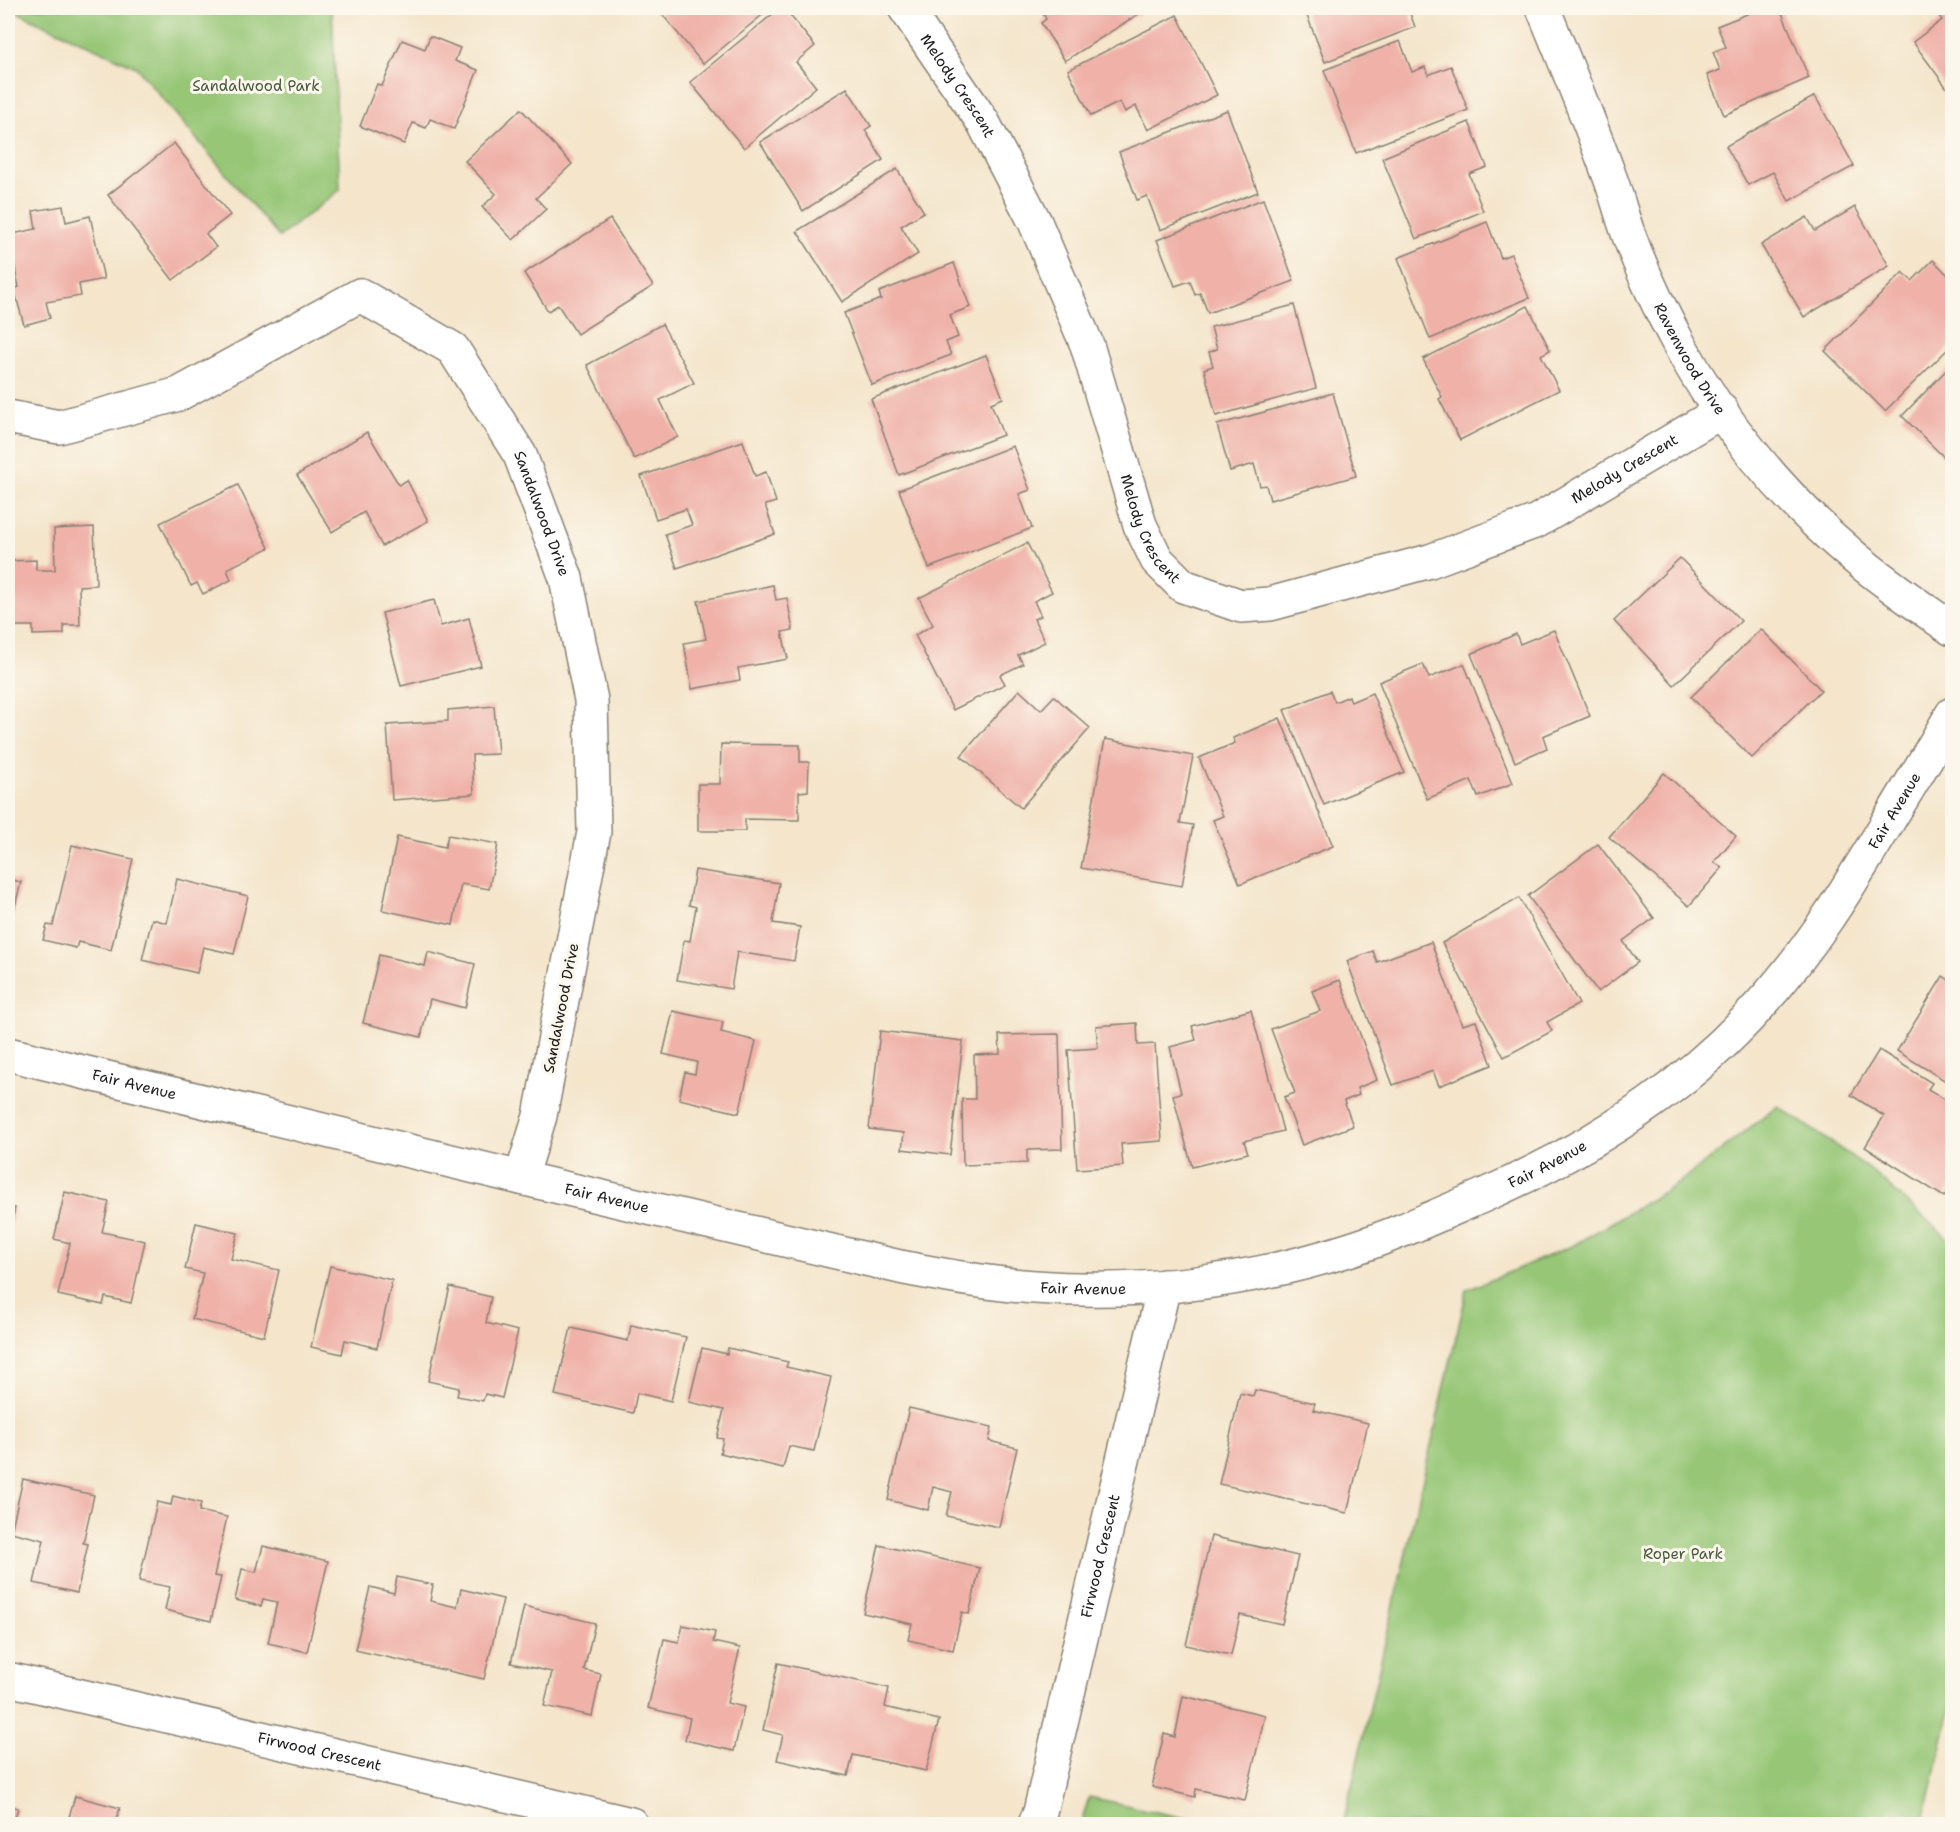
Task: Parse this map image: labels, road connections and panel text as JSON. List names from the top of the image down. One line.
{"streets":{"street":["Melody Crescent","Ravenwood Drive","Sandalwood Drive","Fair Avenue","Firwood Crescent"]},"crossings":[["Melody Crescent","Ravenwood Drive"],["Sandalwood Drive","Fair Avenue"],["Fair Avenue","Firwood Crescent"]],"parks":["Sandalwood Park","Roper Park"]}
